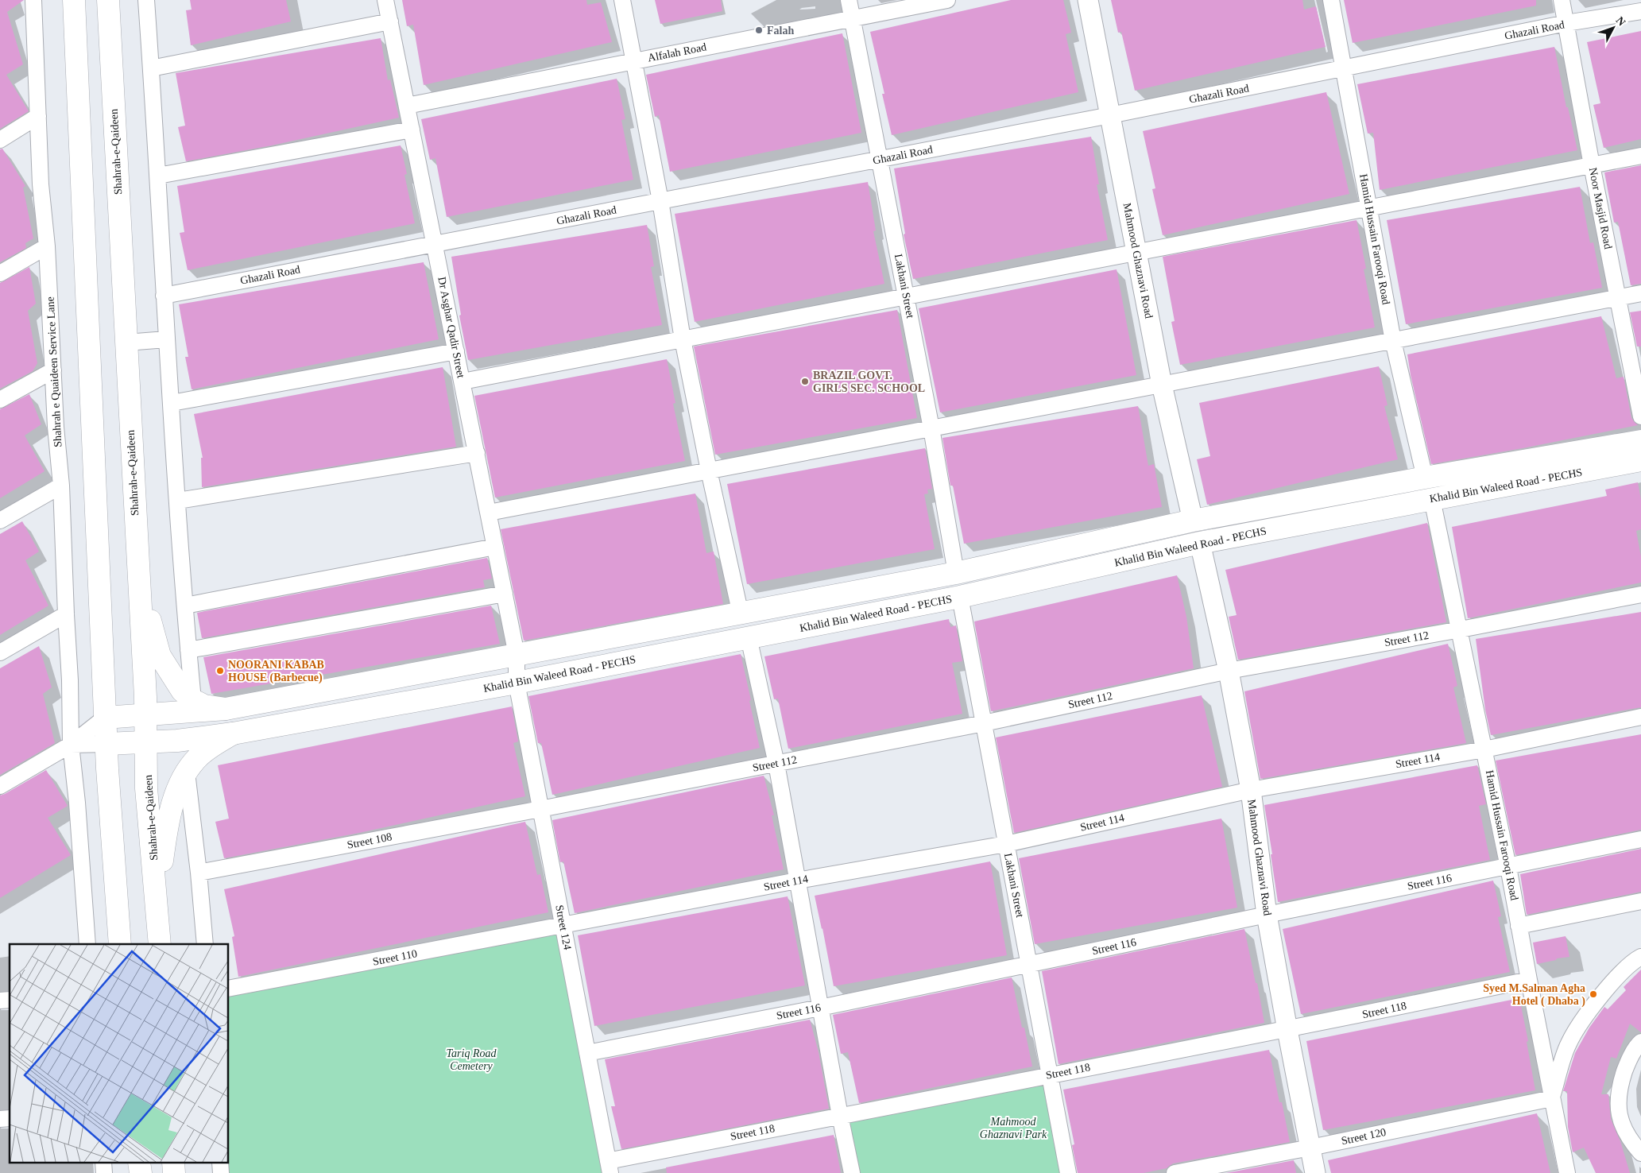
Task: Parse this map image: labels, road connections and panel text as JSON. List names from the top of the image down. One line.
{"streets":{"main road":["Shahrah-e-Qaideen","Khalid Bin Waleed Road - PECHS"],"street":["Ghazali Road","Alfalah Road","Noor Masjid Road","Hamid Hussain Farooqi Road","Mahmood Ghaznavi Road","Lakhani Street","Dr Asghar Qadir Street","Shahrah e Quaideen Service Lane","Street 112","Street 114","Street 108","Street 116","Street 124","Street 110","Street 118","Street 120"]},"crossings":[["Ghazali Road","Noor Masjid Road"],["Ghazali Road","Hamid Hussain Farooqi Road"],["Ghazali Road","Mahmood Ghaznavi Road"],["Ghazali Road","Lakhani Street"],["Ghazali Road","Dr Asghar Qadir Street"],["Alfalah Road","Lakhani Street"],["Alfalah Road","Dr Asghar Qadir Street"],["Shahrah-e-Qaideen","Khalid Bin Waleed Road - PECHS"],["Hamid Hussain Farooqi Road","Khalid Bin Waleed Road - PECHS"],["Hamid Hussain Farooqi Road","Street 112"],["Hamid Hussain Farooqi Road","Street 114"],["Hamid Hussain Farooqi Road","Street 116"],["Hamid Hussain Farooqi Road","Street 118"],["Hamid Hussain Farooqi Road","Street 120"],["Mahmood Ghaznavi Road","Khalid Bin Waleed Road - PECHS"],["Mahmood Ghaznavi Road","Street 112"],["Mahmood Ghaznavi Road","Street 114"],["Mahmood Ghaznavi Road","Street 116"],["Mahmood Ghaznavi Road","Street 118"],["Mahmood Ghaznavi Road","Street 120"],["Lakhani Street","Khalid Bin Waleed Road - PECHS"],["Lakhani Street","Street 112"],["Lakhani Street","Street 114"],["Lakhani Street","Street 116"],["Lakhani Street","Street 118"],["Dr Asghar Qadir Street","Khalid Bin Waleed Road - PECHS"],["Dr Asghar Qadir Street","Street 124"],["Khalid Bin Waleed Road - PECHS","Street 124"],["Street 112","Street 108"],["Street 112","Street 124"],["Street 114","Street 124"],["Street 114","Street 110"],["Street 108","Street 124"],["Street 116","Street 124"],["Street 124","Street 110"],["Street 124","Street 118"]],"parks":["Tariq Road Cemetery","Mahmood Ghaznavi Park"],"places":["Falah","BRAZIL GOVT. GIRLS SEC. SCHOOL","NOORANI KABAB HOUSE (Barbecue)","Syed M.Salman Agha Hotel ( Dhaba )"],"north":"top right"}
